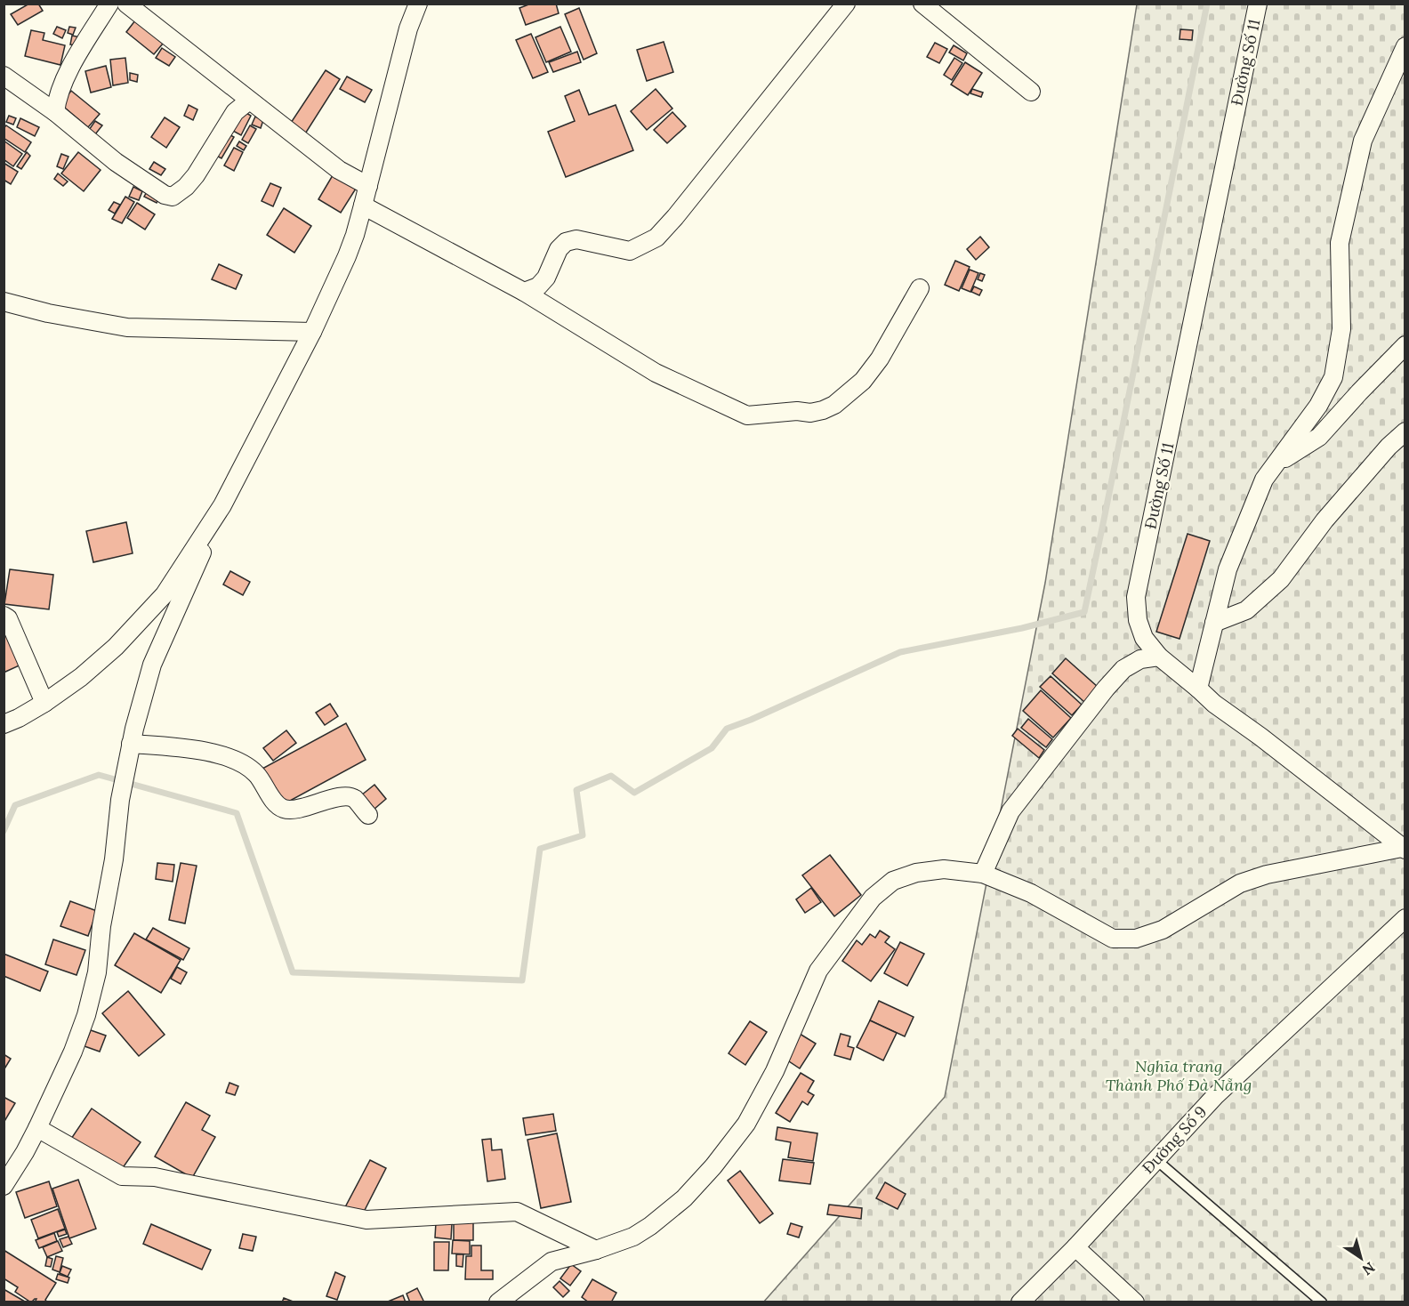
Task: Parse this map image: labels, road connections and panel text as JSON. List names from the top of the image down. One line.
{"streets":{"street":["Đường Số 11","Đường Số 9"]},"parks":["Nghĩa trang Thành Phố Đà Nẵng"],"north":"bottom right"}
